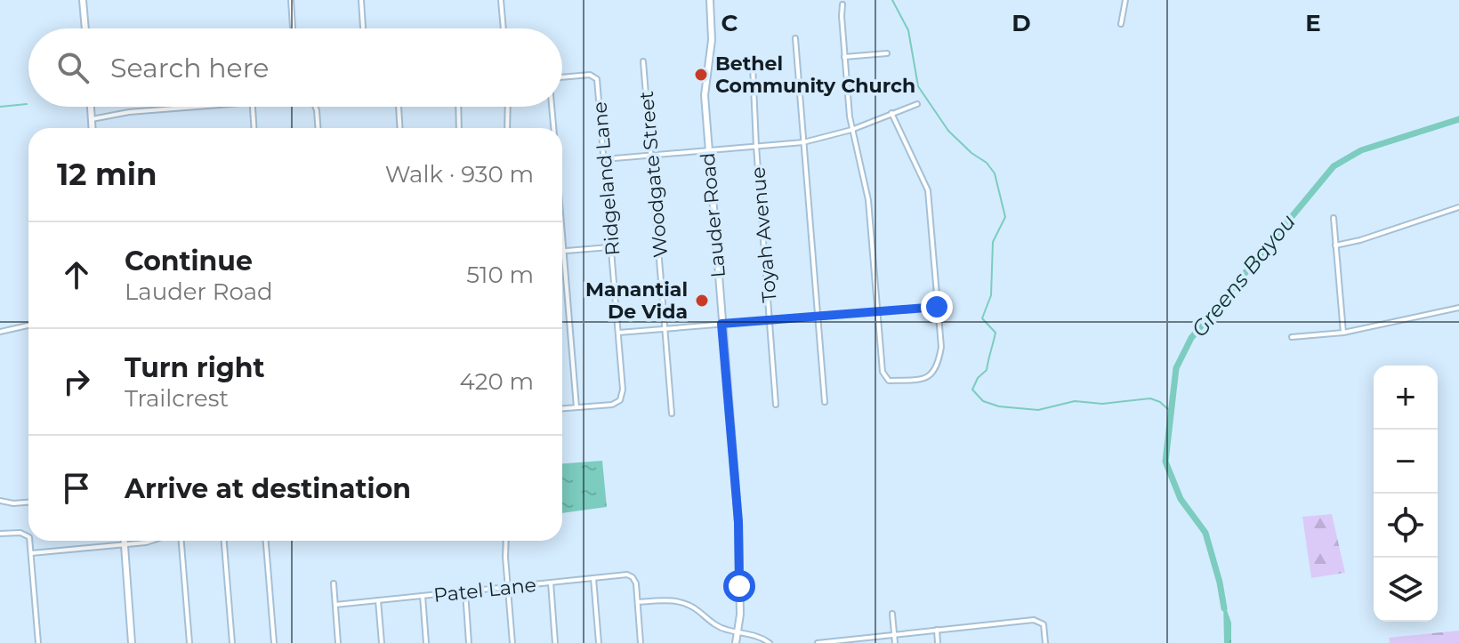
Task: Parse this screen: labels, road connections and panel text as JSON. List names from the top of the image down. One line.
{"streets":{"main road":["Lauder Road"],"street":["Woodgate Street","Ridgeland Lane","Toyah Avenue","Patel Lane"]},"water":["Greens Bayou"],"places":["Bethel Community Church","Manantial De Vida"],"page":{"search":"Search here","heading":["12 min","Walk · 930 m"],"list":[["Continue","Lauder Road","510 m"],["Turn right","Trailcrest","420 m"],"Arrive at destination"],"map_buttons":["+","−"]},"grid":{"columns":["C","D","E"]}}
